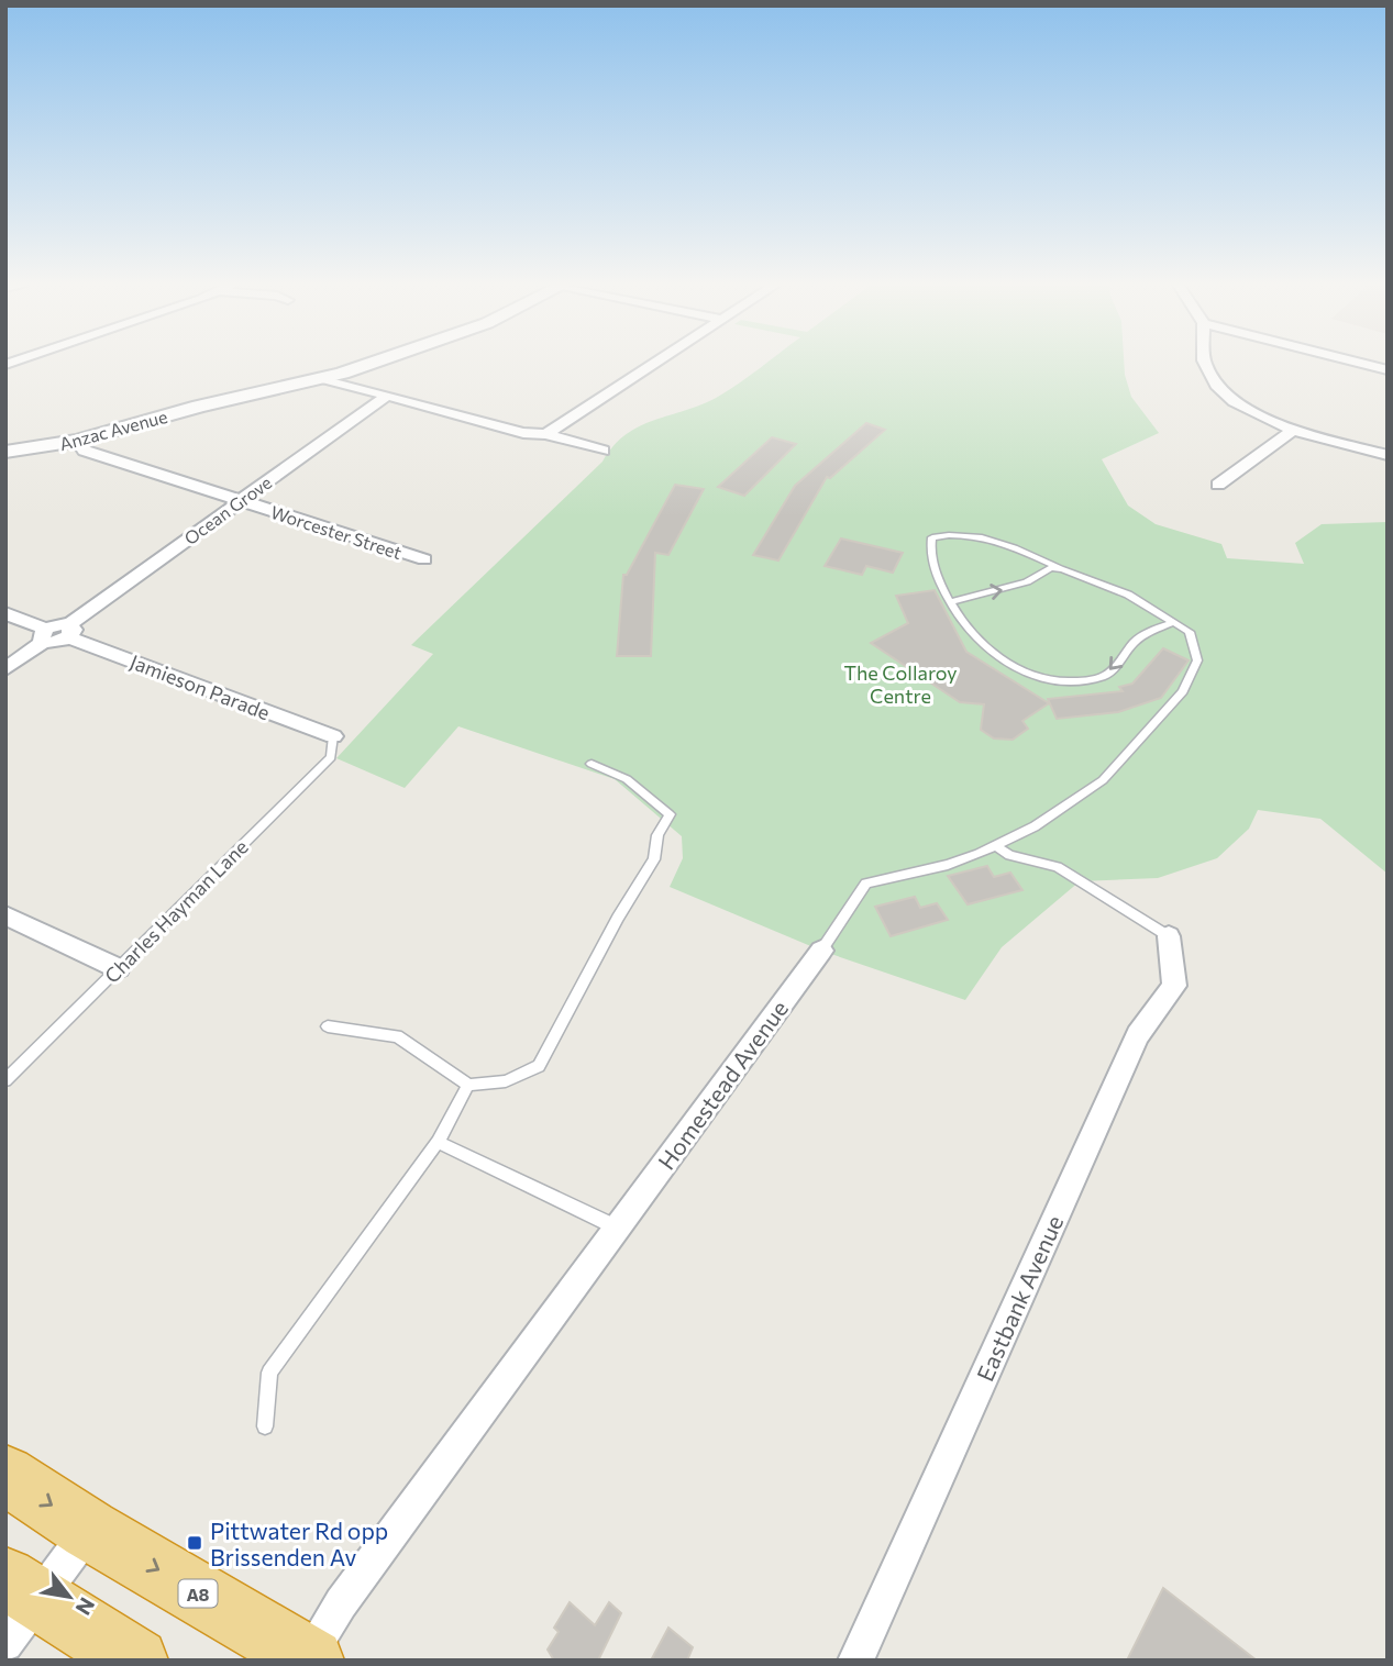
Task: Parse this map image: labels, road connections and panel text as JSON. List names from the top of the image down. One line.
{"streets":{"highway":["A8"],"street":["Anzac Avenue","Ocean Grove","Worcester Street","Jamieson Parade","Homestead Avenue","Eastbank Avenue"],"lane":["Charles Hayman Lane"]},"crossings":[["Anzac Avenue","Worcester Street"],["Ocean Grove","Worcester Street"],["Ocean Grove","Jamieson Parade"],["Jamieson Parade","Charles Hayman Lane"],["Homestead Avenue","A8"]],"parks":["The Collaroy Centre"],"places":{"transit":["Pittwater Rd opp Brissenden Av"]},"north":"bottom right"}
